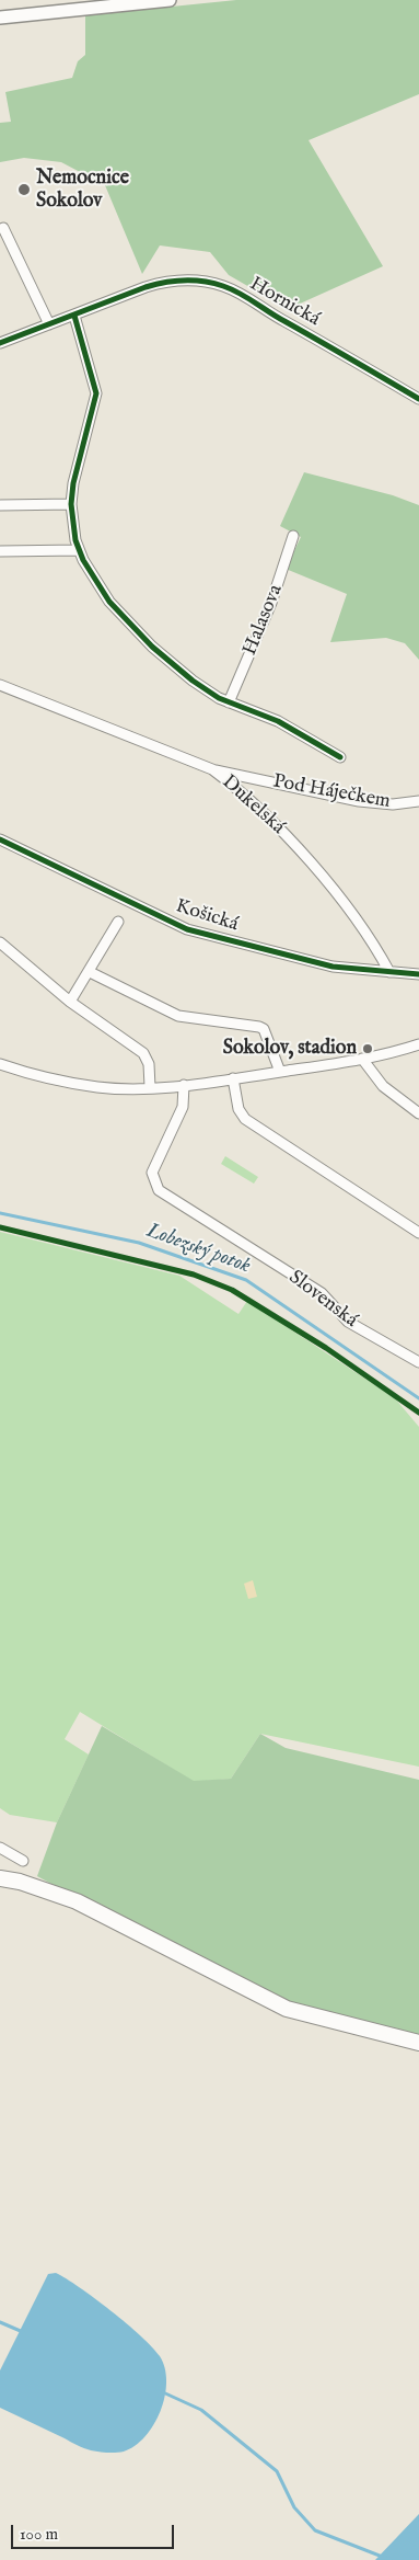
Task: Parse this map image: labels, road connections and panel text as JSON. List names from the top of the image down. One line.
{"streets":{"street":["Hornická","Halasova","Pod Háječkem","Dukelská","Košická","Slovenská"]},"crossings":[["Pod Háječkem","Dukelská"],["Dukelská","Košická"]],"water":["Lobezský potok"],"places":["Nemocnice Sokolov","Sokolov, stadion"],"scale_bar":"100 m"}
